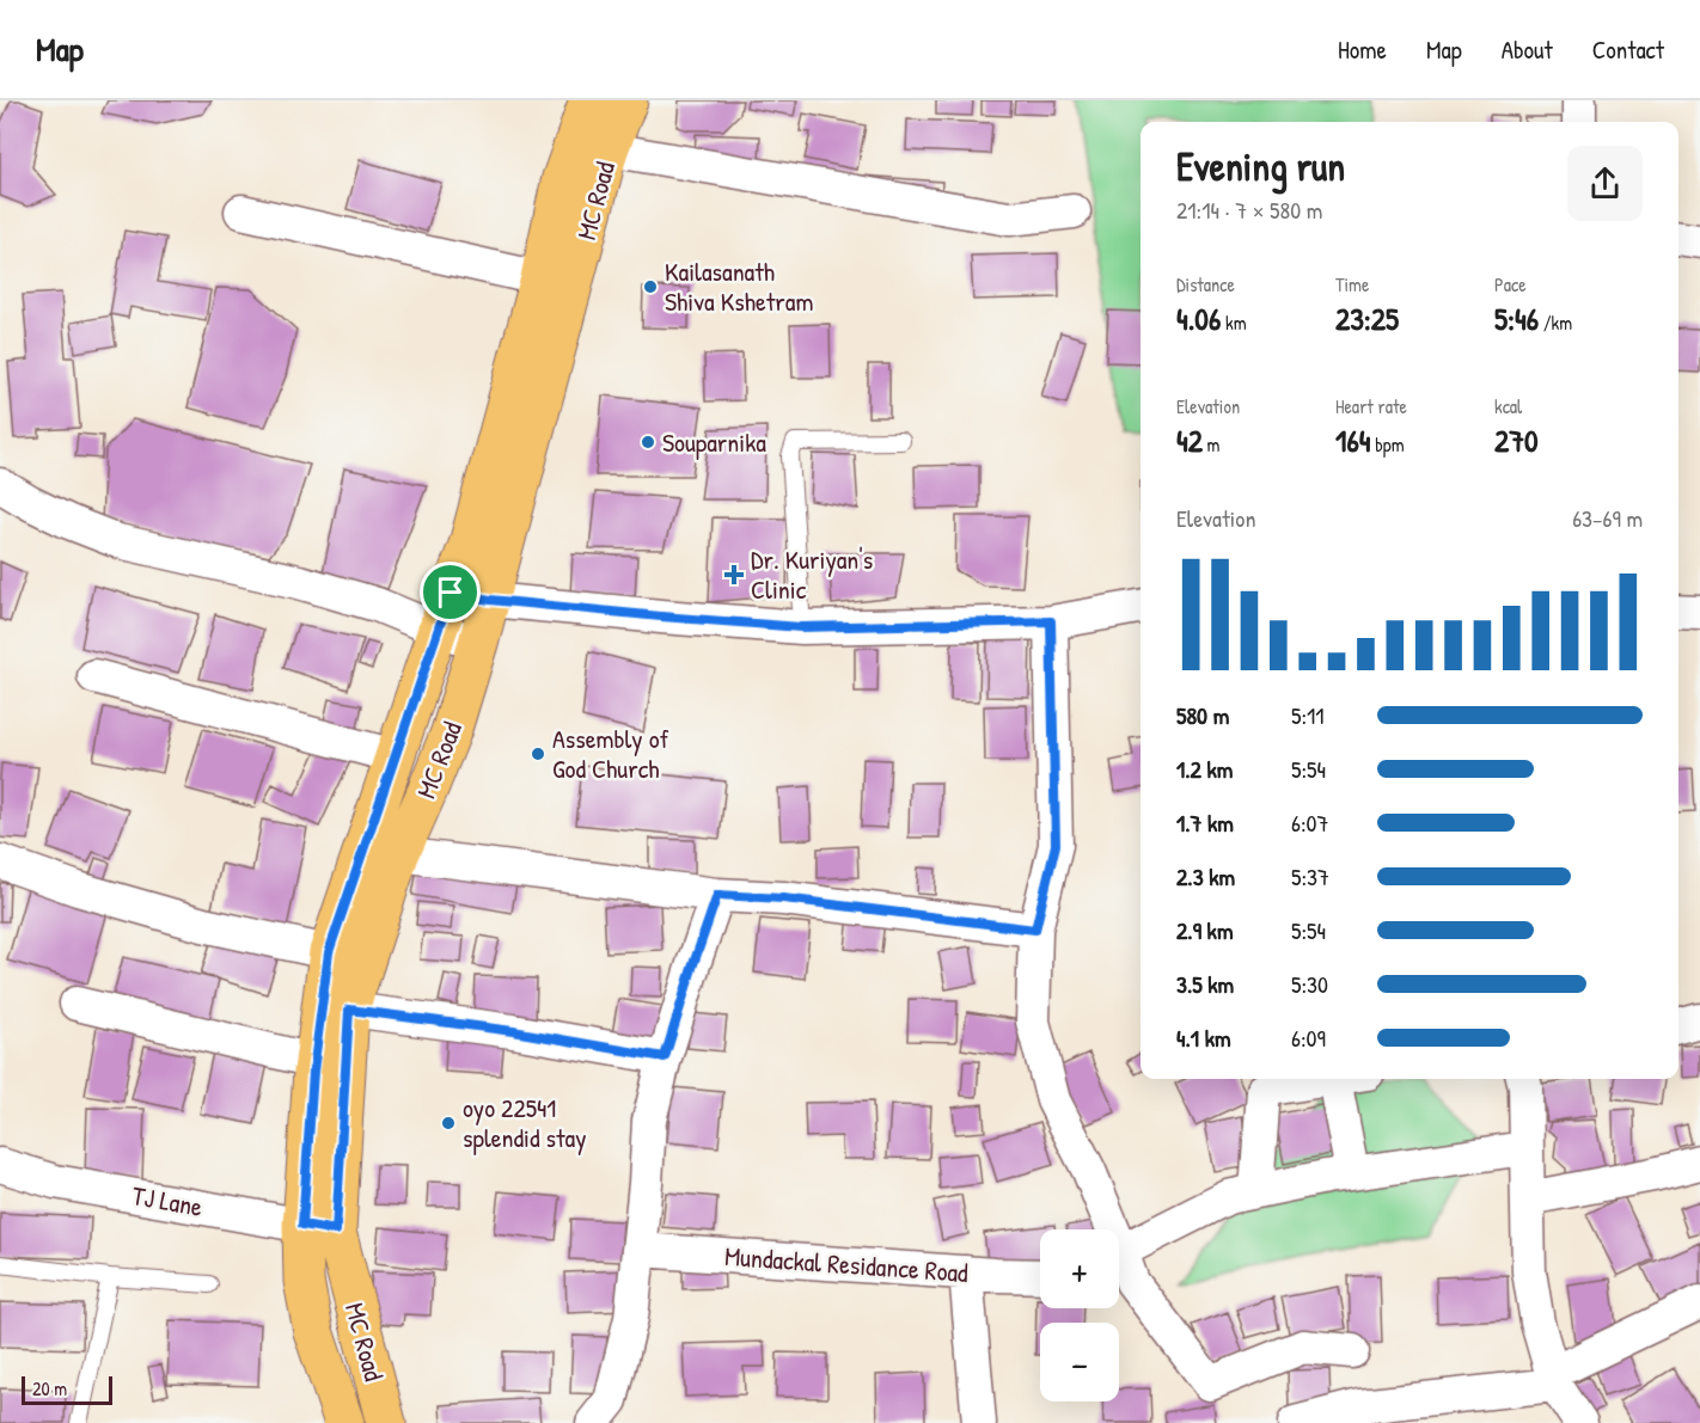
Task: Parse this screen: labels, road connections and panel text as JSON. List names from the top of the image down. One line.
{"streets":{"main road":["MC Road"],"street":["TJ Lane","Mundackal Residance Road"]},"crossings":[["MC Road","TJ Lane"]],"places":{"other":["Kailasanath Shiva Kshetram","Souparnika","Assembly of God Church","oyo 22541 splendid stay"],"health":["Dr. Kuriyan's Clinic"]},"scale_bar":"20 m","page":{"header":"Map","nav":["Home","Map","About","Contact"],"heading":["Evening run","21:14 · 7 × 580 m"],"stats":[["Distance","4.06 km"],["Time","23:25"],["Pace","5:46 /km"],["Elevation","42 m"],["Heart rate","164 bpm"],["kcal","270"]],"chart":["Elevation","63–69 m"],"list":[{"name":"580 m","note":"5:11"},{"name":"1.2 km","note":"5:54"},{"name":"1.7 km","note":"6:07"},{"name":"2.3 km","note":"5:37"},{"name":"2.9 km","note":"5:54"},{"name":"3.5 km","note":"5:30"},{"name":"4.1 km","note":"6:09"}],"map_buttons":["+","−"],"scale":"20 m"}}
